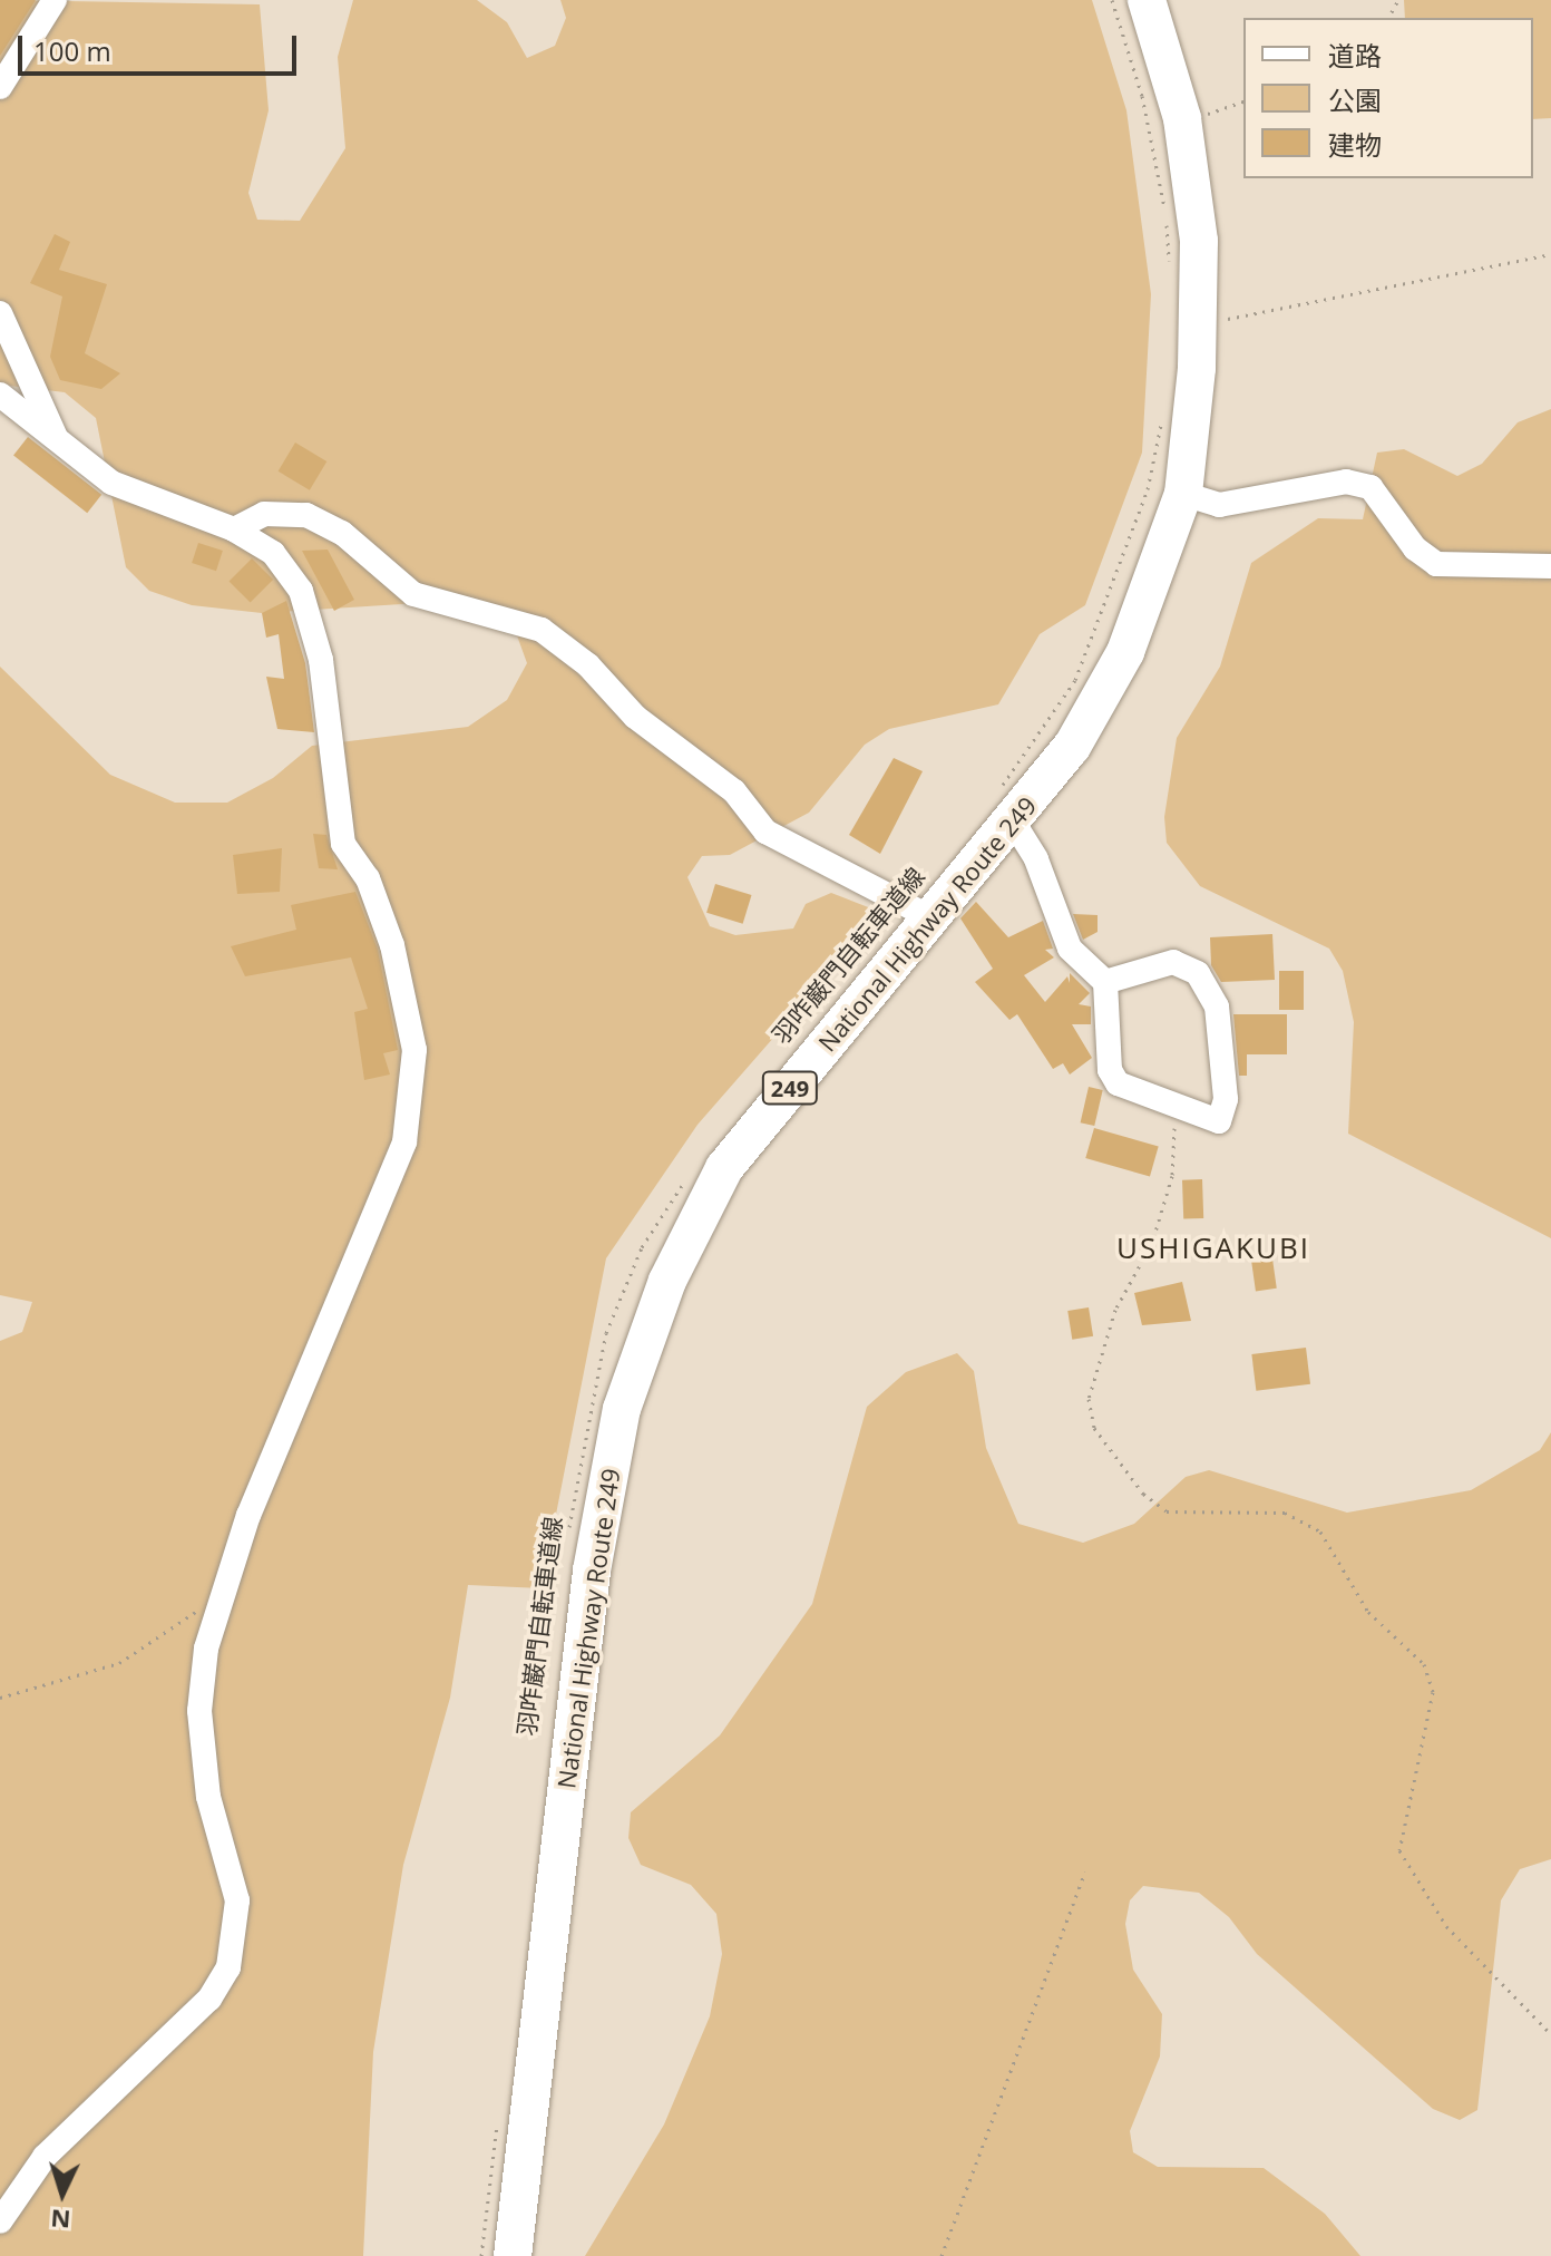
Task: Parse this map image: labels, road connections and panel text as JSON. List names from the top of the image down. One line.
{"streets":{"highway":["National Highway Route 249","249"],"path":["羽咋巌門自転車道線"]},"districts":["USHIGAKUBI"],"legend":["道路","公園","建物"],"scale_bar":"100 m","north":"bottom"}
